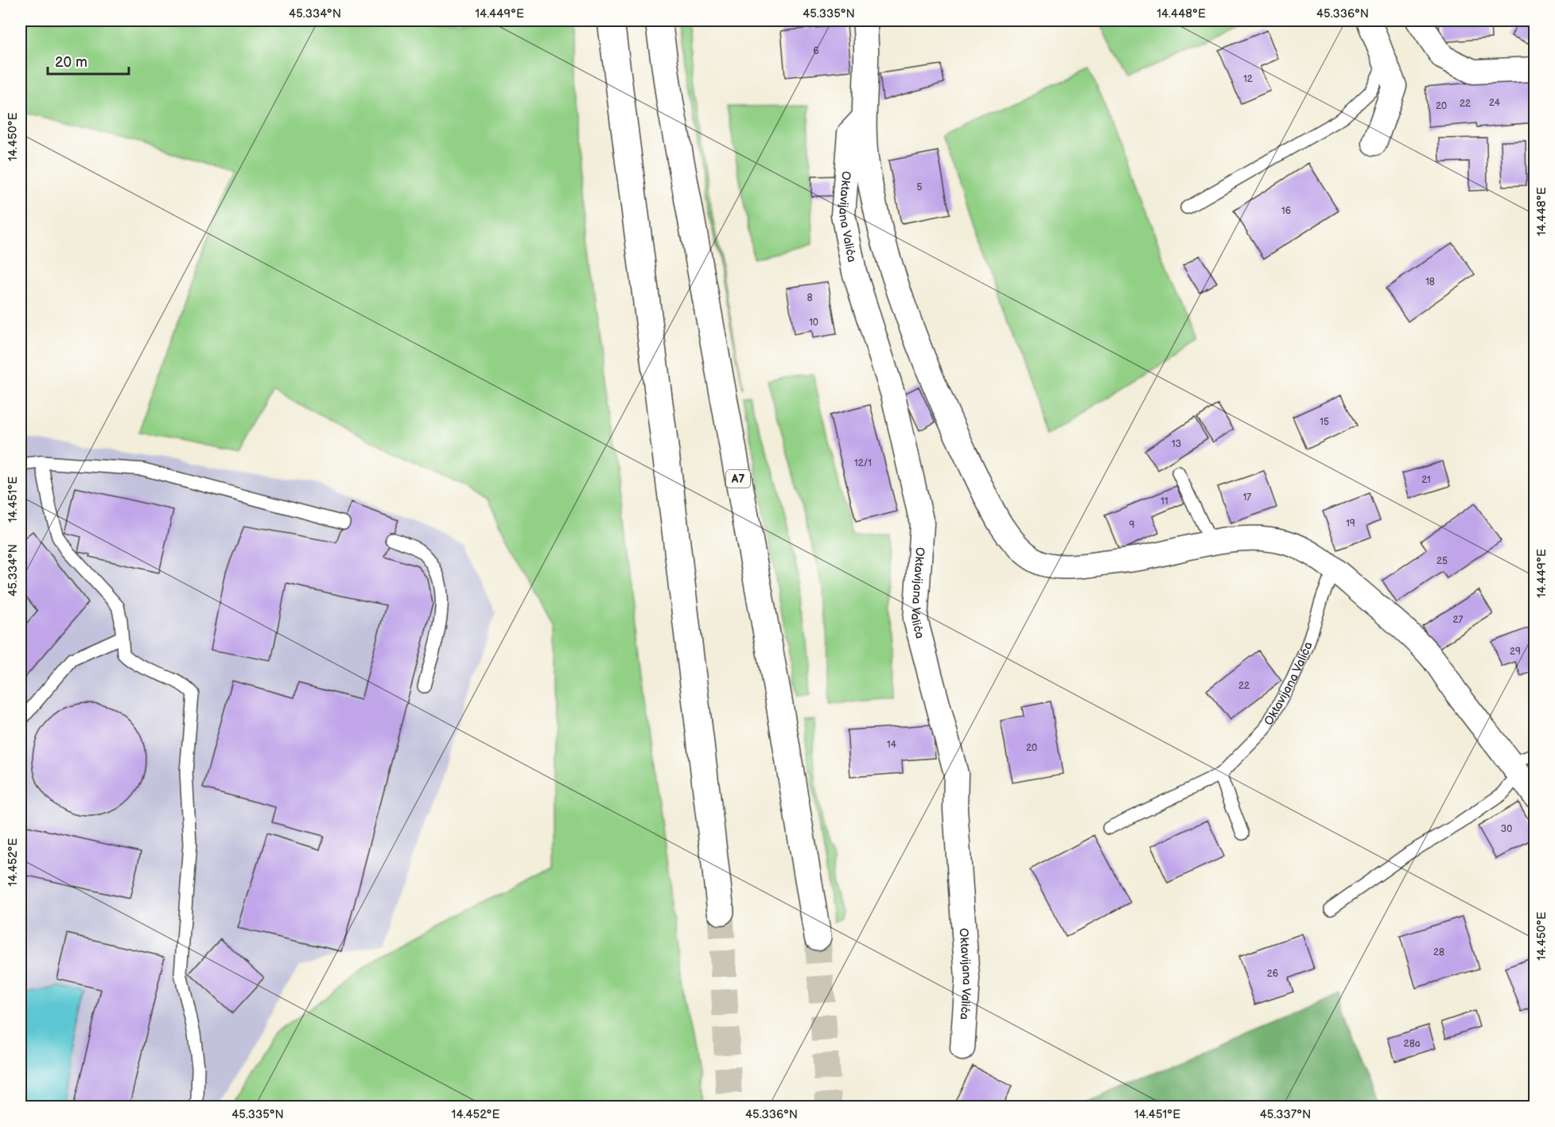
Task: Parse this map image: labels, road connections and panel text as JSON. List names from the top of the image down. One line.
{"streets":{"highway":["A7"],"street":["Oktavijana Valića"]},"house_numbers":["6","12","24","22","20","5","16","18","8","10","15","13","12/1","21","17","11","19","9","25","27","29","22","14","20","30","28","26","28a"],"scale_bar":"20 m","coordinates":["45.334°N","14.449°E","45.335°N","14.448°E","45.336°N","14.450°E","14.451°E","14.452°E","45.337°N"]}
